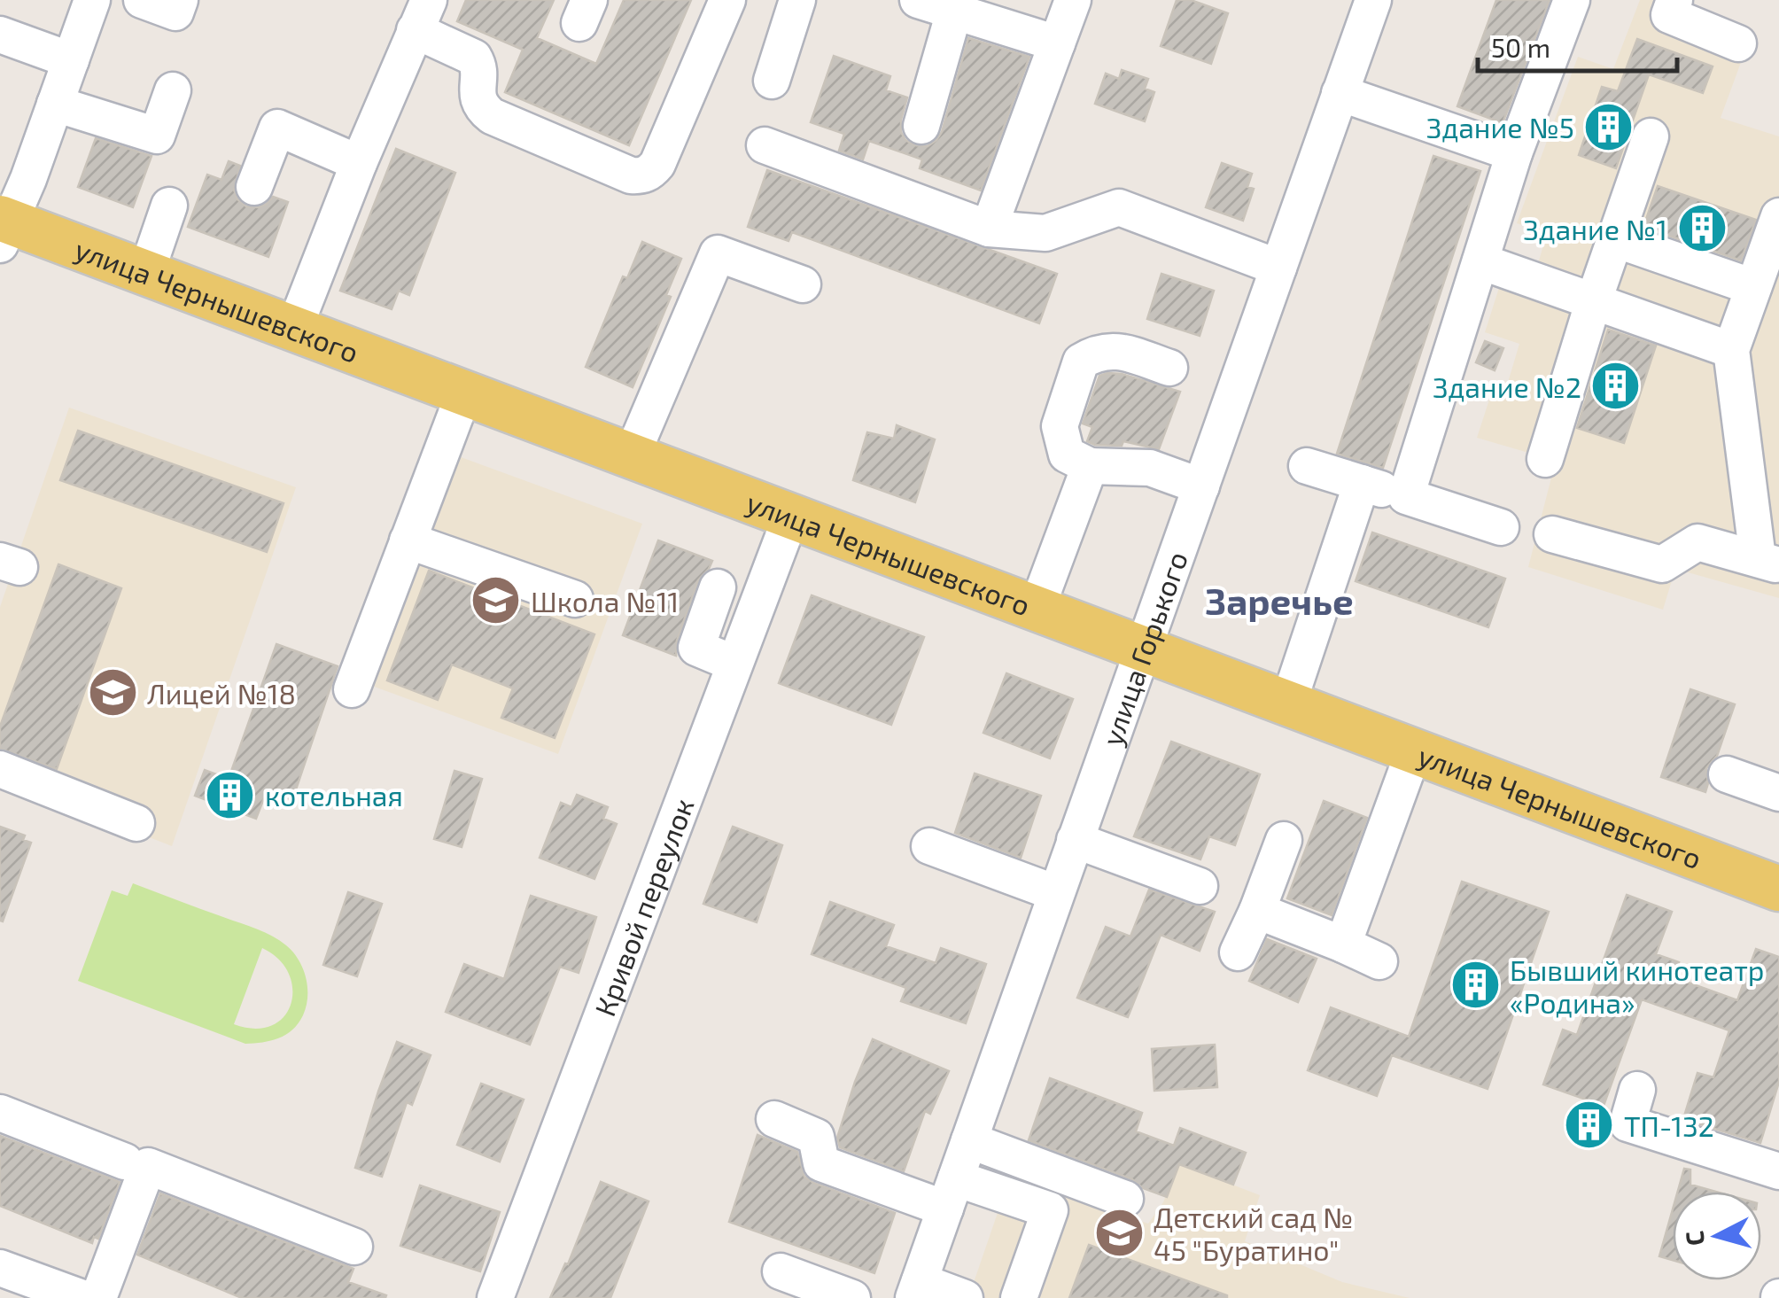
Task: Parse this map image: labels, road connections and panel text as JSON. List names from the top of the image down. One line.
{"streets":{"main road":["улица Чернышевского"],"street":["улица Горького","Кривой переулок"]},"crossings":[["улица Чернышевского","улица Горького"],["улица Чернышевского","Кривой переулок"]],"districts":["Заречье"],"places":{"building":["Здание №5","Здание №1","Здание №2","котельная","Бывший кинотеатр «Родина»","ТП-132"],"school or university":["Школа №11","Лицей №18","Детский сад № 45 \"Буратино\""]},"scale_bar":"50 m","north":"left"}
